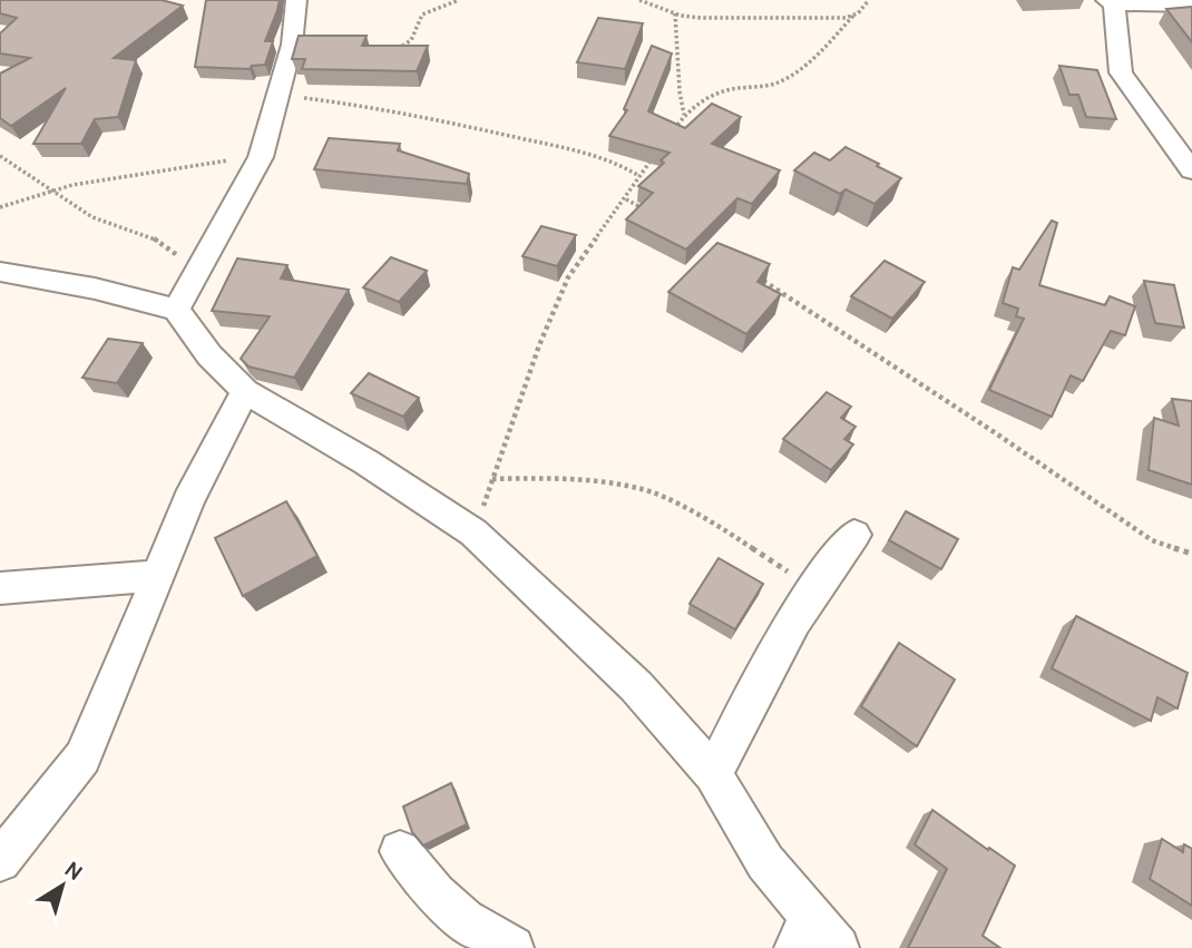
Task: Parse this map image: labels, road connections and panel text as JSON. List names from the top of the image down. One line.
{"north":"top right"}
